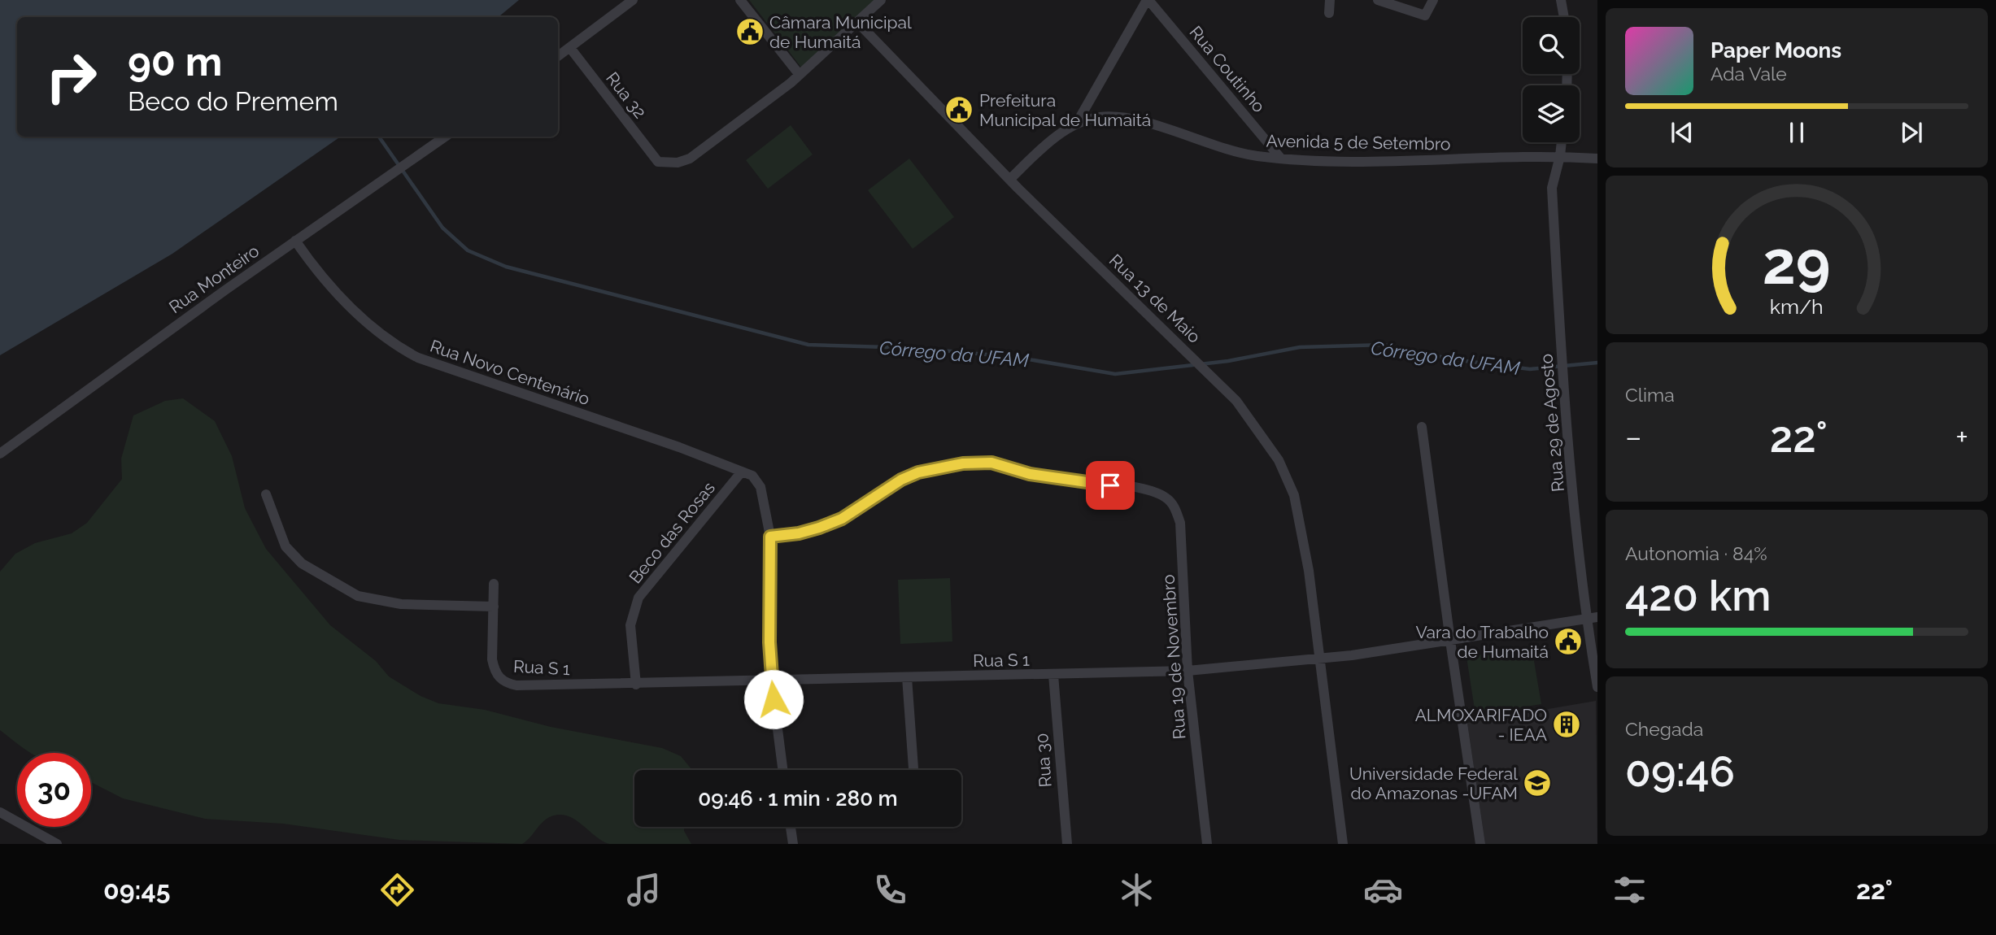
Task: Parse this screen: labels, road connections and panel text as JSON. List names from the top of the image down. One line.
{"streets":{"street":["Rua Coutinho","Rua 32","Avenida 5 de Setembro","Rua Monteiro","Rua 13 de Maio","Rua Novo Centenário","Rua 29 de Agosto","Beco das Rosas","Rua 19 de Novembro","Rua S 1","Rua 30"]},"crossings":[["Rua Coutinho","Avenida 5 de Setembro"],["Avenida 5 de Setembro","Rua 13 de Maio"],["Avenida 5 de Setembro","Rua 29 de Agosto"],["Rua Monteiro","Rua Novo Centenário"],["Rua 13 de Maio","Rua S 1"],["Rua Novo Centenário","Beco das Rosas"],["Rua Novo Centenário","Rua 19 de Novembro"],["Rua 29 de Agosto","Rua S 1"],["Beco das Rosas","Rua S 1"],["Rua 19 de Novembro","Rua S 1"],["Rua S 1","Rua 30"]],"water":["Córrego da UFAM"],"places":{"public building":["Câmara Municipal de Humaitá","Prefeitura Municipal de Humaitá","Vara do Trabalho de Humaitá"],"building":["ALMOXARIFADO - IEAA"],"school or university":["Universidade Federal do Amazonas -UFAM"]},"page":{"turn":["90 m","Beco do Premem"],"song":["Paper Moons","Ada Vale"],"tile":["Clima",["Autonomia · 84%","420 km"],["Chegada","09:46"]],"heat":["−","22°","+"],"limit":"30","trip":"09:46 · 1 min · 280 m","tabs":["09:45","22°"],"gauge":["29","km/h"]}}
